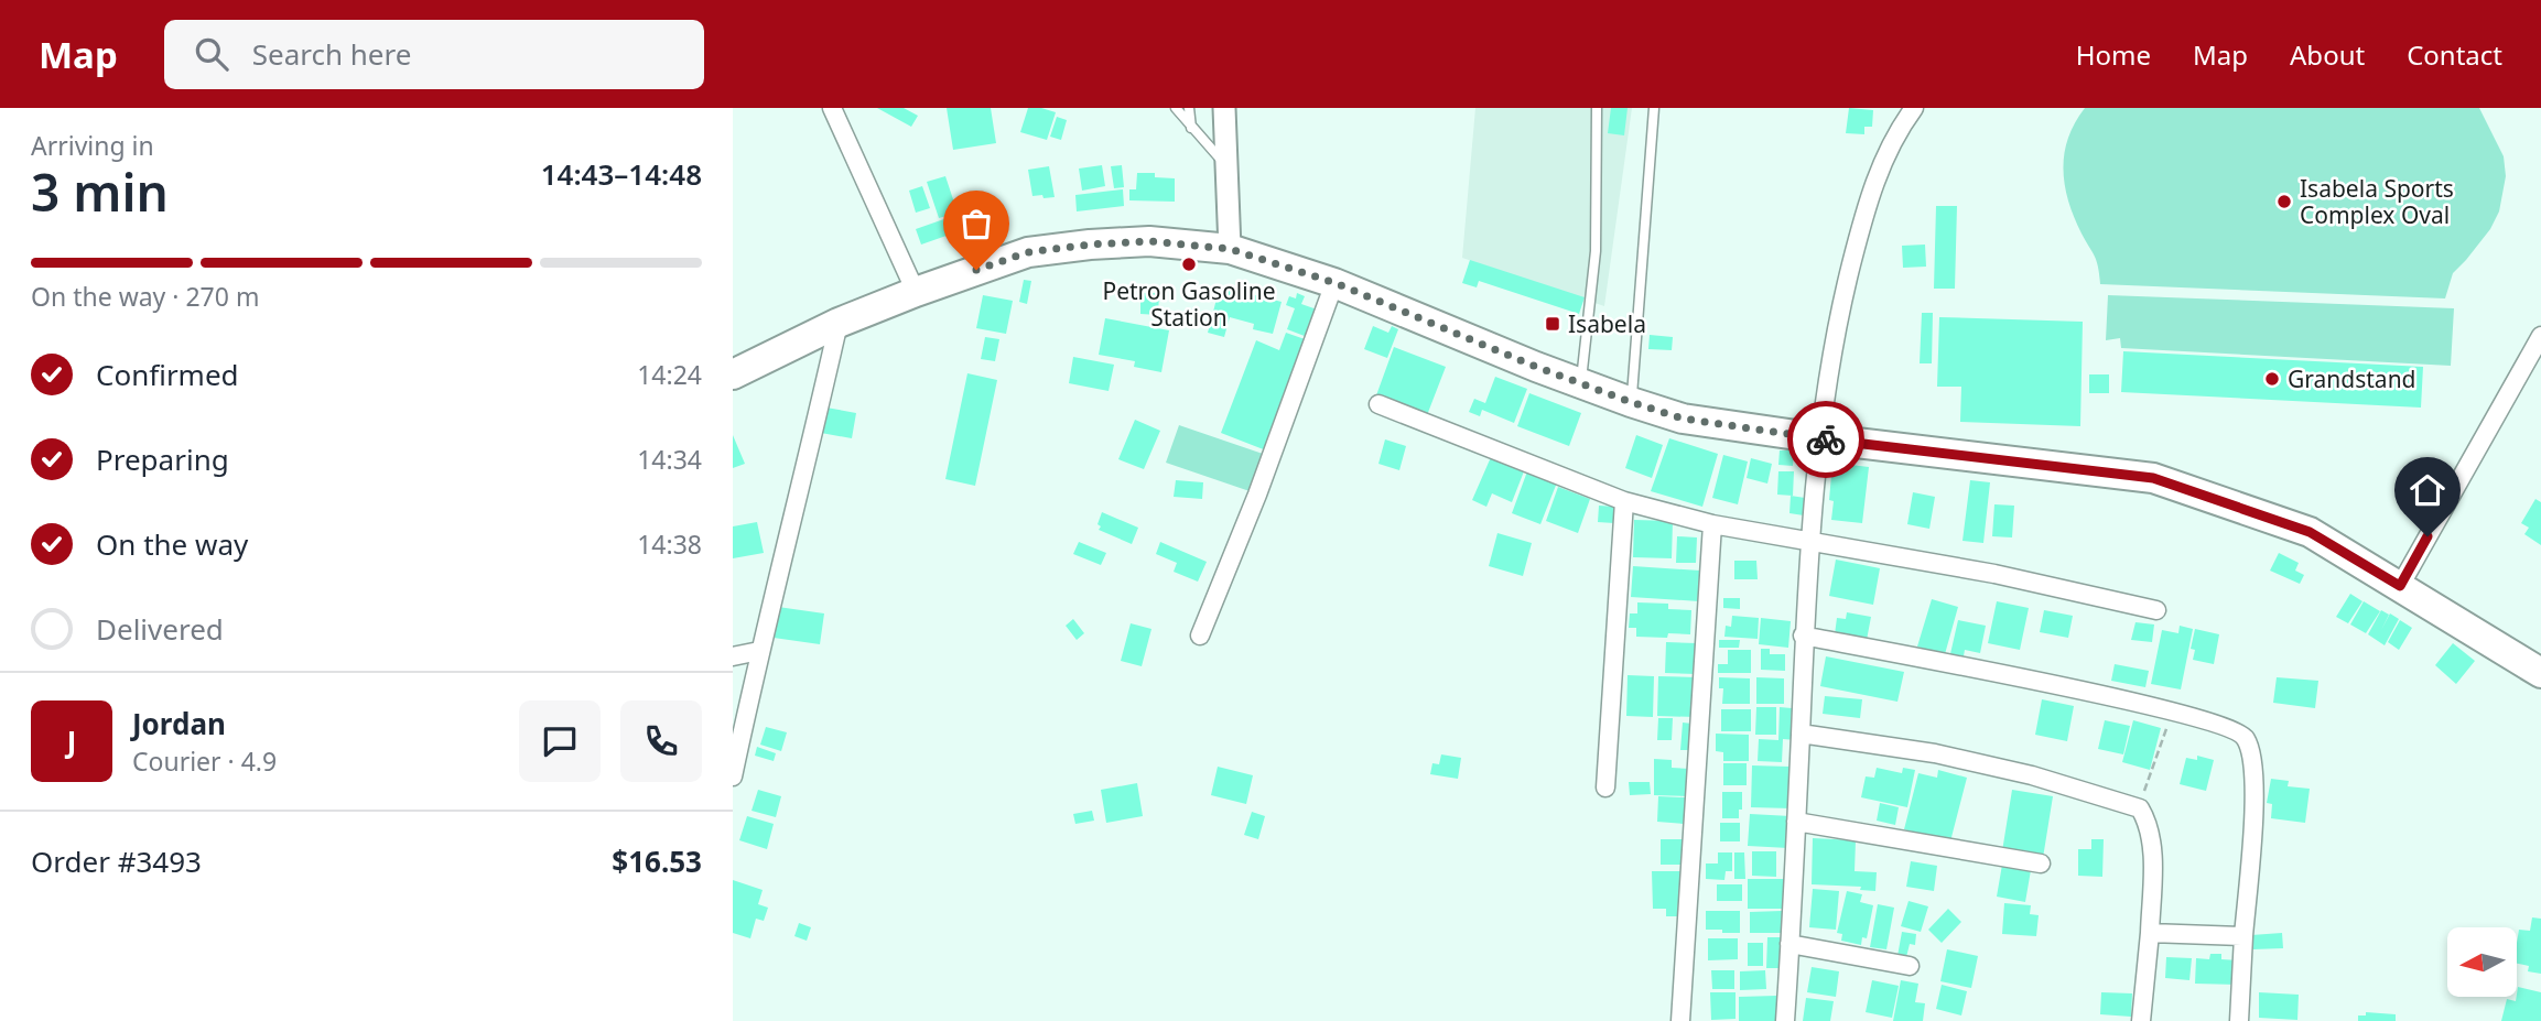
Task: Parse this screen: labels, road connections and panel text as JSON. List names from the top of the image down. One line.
{"places":{"other":["Isabela Sports Complex Oval","Petron Gasoline Station","Grandstand"],"transit":["Isabela"]},"north":"left","page":{"header":"Map","search":"Search here","nav":["Home","Map","About","Contact"],"heading":["3 min","Arriving in","14:43–14:48"],"panel":["Jordan","Courier · 4.9","Order #3493","$16.53"],"bar":"On the way · 270 m","list":[["Confirmed","14:24"],["Preparing","14:34"],["On the way","14:38"],"Delivered"],"round":"J"}}
